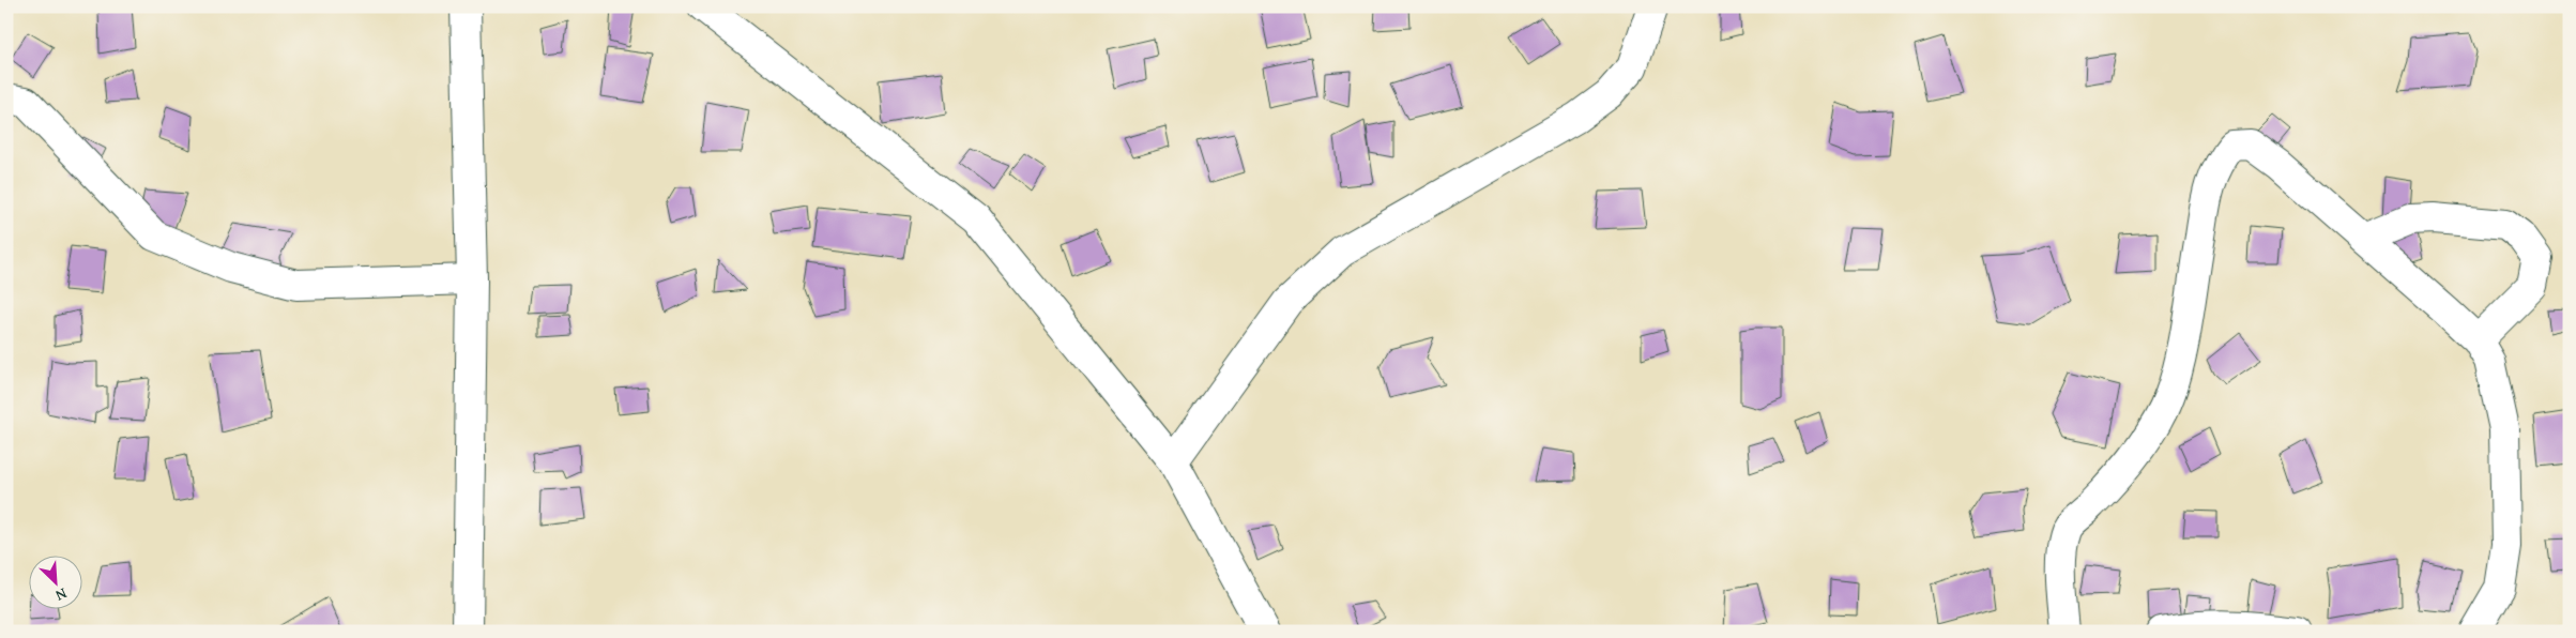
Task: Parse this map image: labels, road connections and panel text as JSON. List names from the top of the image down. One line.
{"north":"bottom right"}
